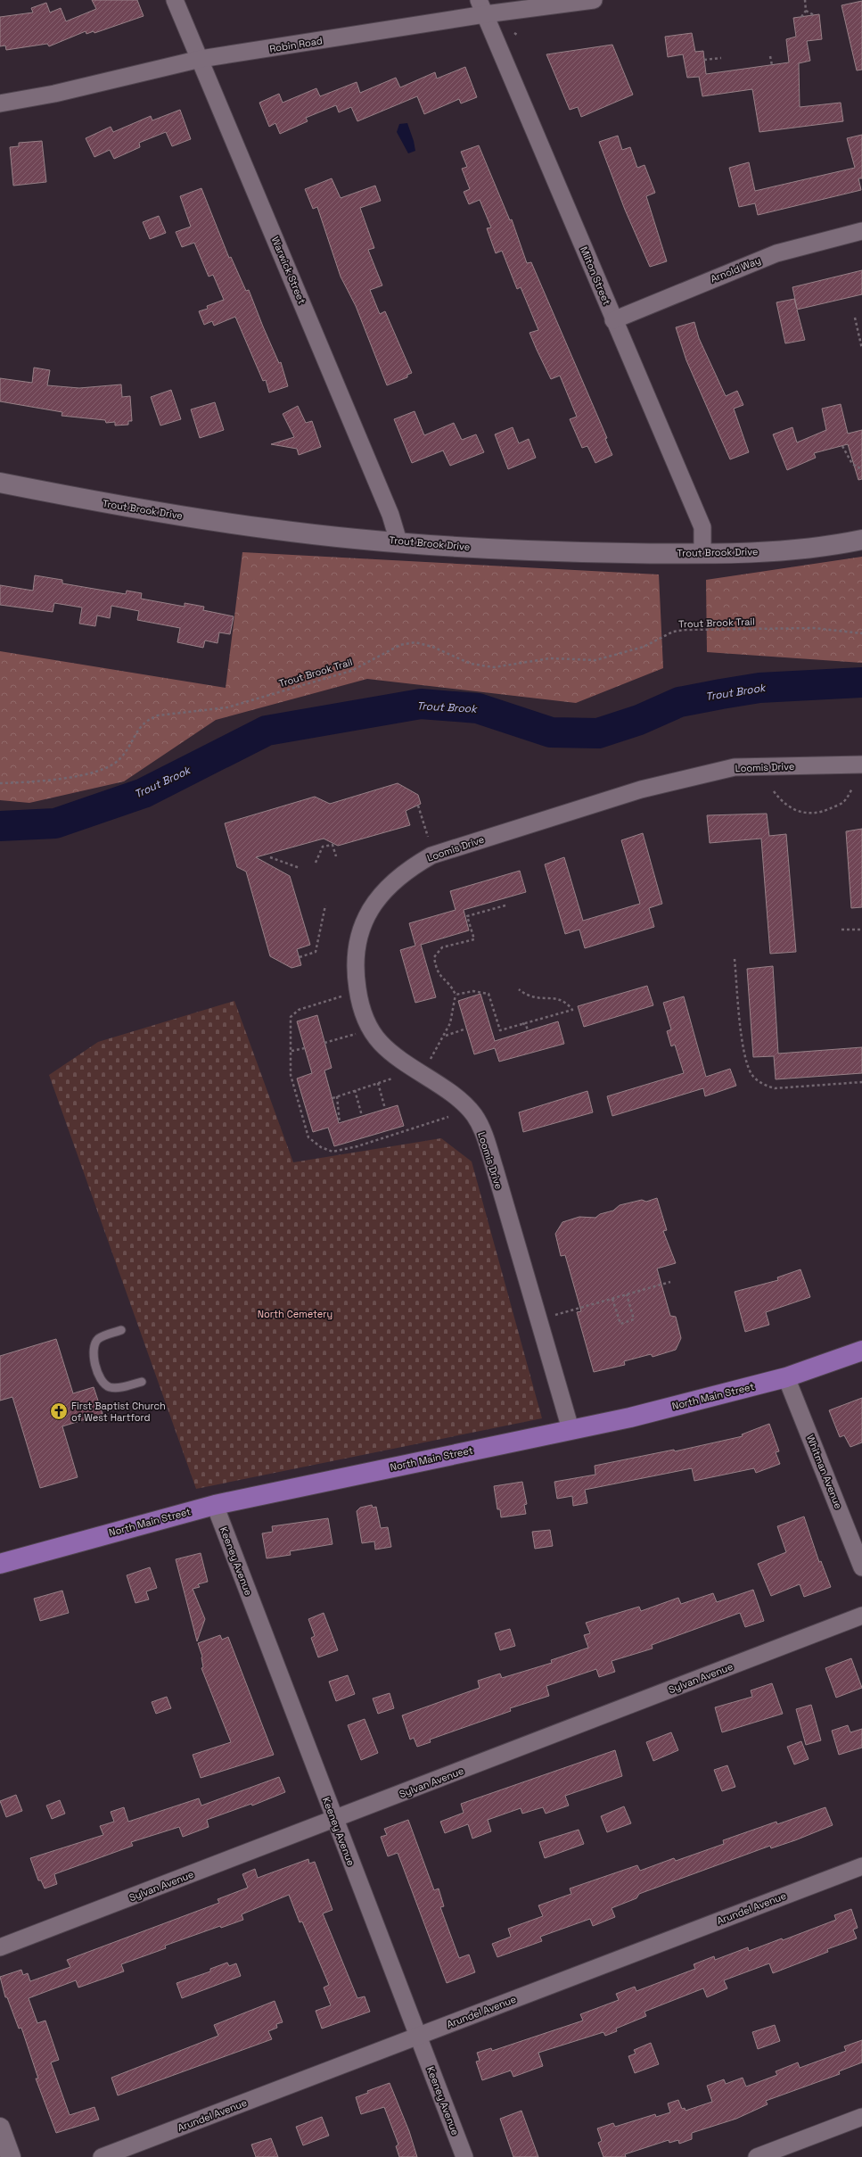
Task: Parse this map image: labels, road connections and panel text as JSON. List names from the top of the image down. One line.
{"streets":{"main road":["Trout Brook Drive","North Main Street"],"street":["Robin Road","Arnold Way","Warwick Street","Milton Street","Loomis Drive","Whitman Avenue","Keeney Avenue","Sylvan Avenue","Arundel Avenue"],"path":["Trout Brook Trail"]},"crossings":[["Robin Road","Warwick Street"],["Robin Road","Milton Street"],["Arnold Way","Milton Street"],["Warwick Street","Trout Brook Drive"],["Milton Street","Trout Brook Drive"],["Loomis Drive","North Main Street"],["North Main Street","Whitman Avenue"],["North Main Street","Keeney Avenue"],["Keeney Avenue","Sylvan Avenue"],["Keeney Avenue","Arundel Avenue"]],"water":["Trout Brook"],"parks":["North Cemetery"],"places":{"church":["First Baptist Church of West Hartford"]}}
